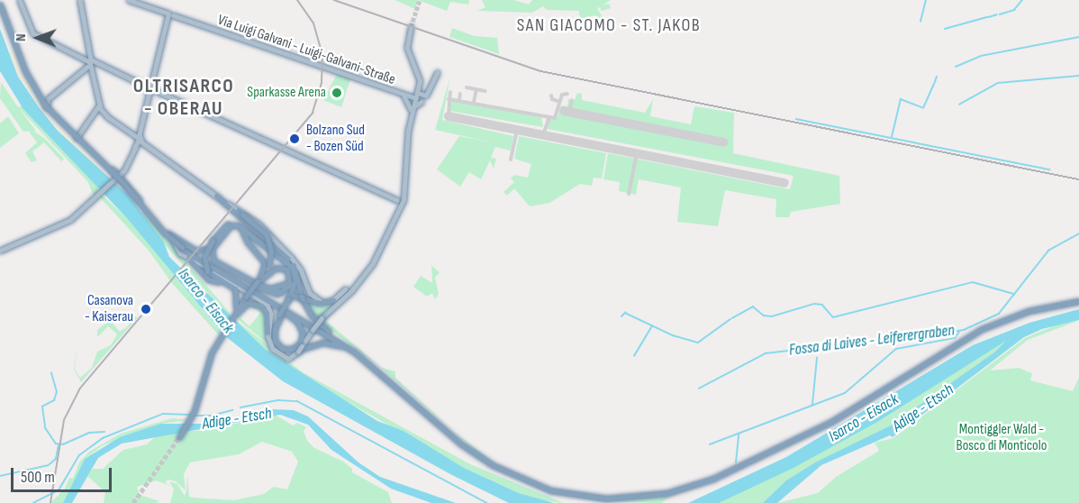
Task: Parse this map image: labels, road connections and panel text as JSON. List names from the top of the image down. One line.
{"streets":{"main road":["Via Luigi Galvani - Luigi-Galvani-Straße"]},"districts":["SAN GIACOMO - ST. JAKOB","OLTRISARCO - OBERAU"],"water":["Isarco - Eisack","Fossa di Laives - Leiferergraben","Adige - Etsch"],"parks":["Montiggler Wald - Bosco di Monticolo"],"places":["Sparkasse Arena","Bolzano Sud - Bozen Süd","Casanova - Kaiserau"],"scale_bar":"500 m","north":"left"}
